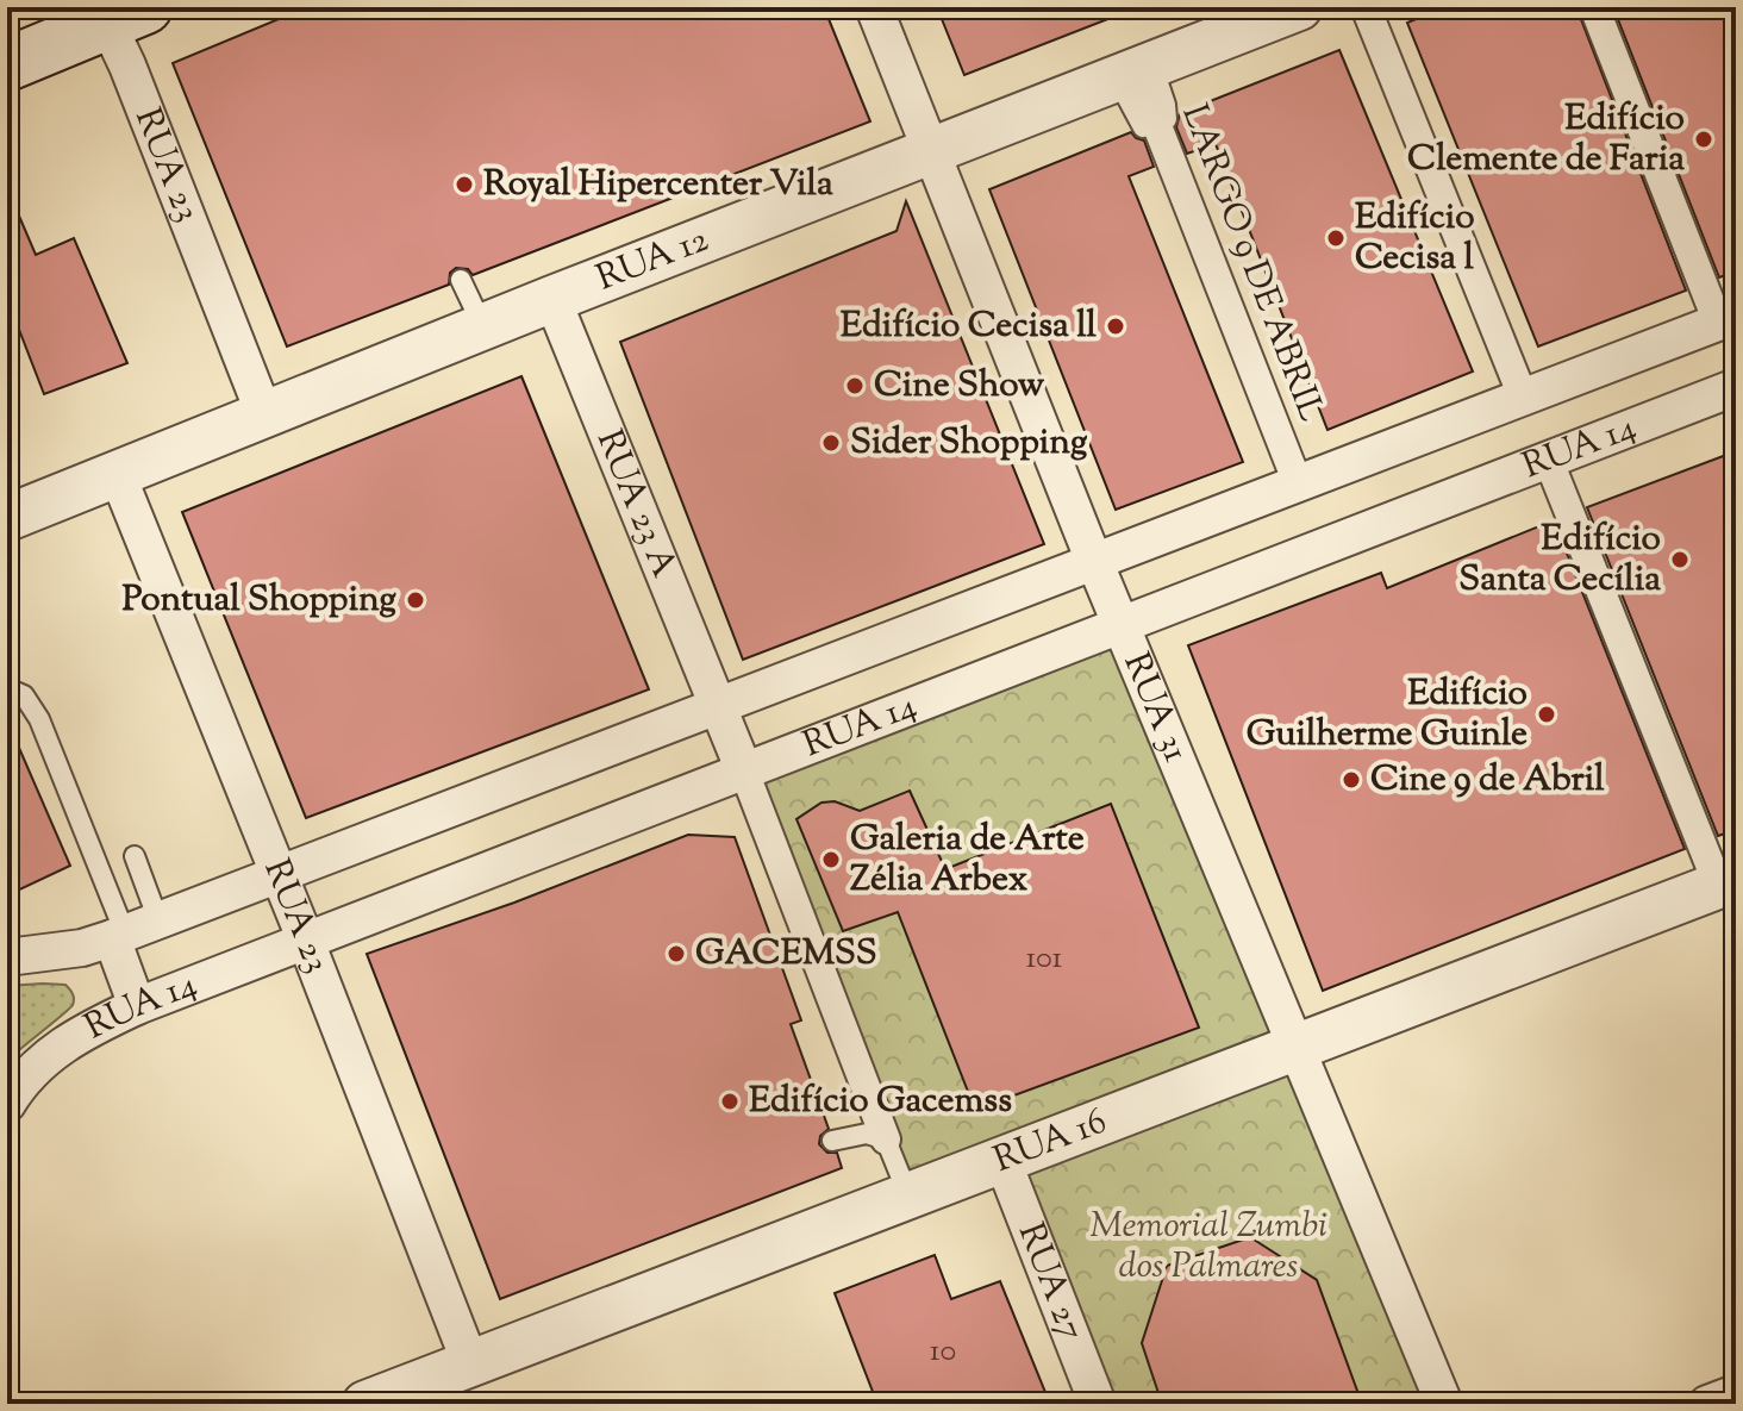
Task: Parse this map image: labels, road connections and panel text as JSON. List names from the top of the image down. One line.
{"streets":{"street":["RUA 23","RUA 12","LARGO 9 DE ABRIL","RUA 14","RUA 23 A","RUA 31","RUA 16","RUA 27"]},"crossings":[["RUA 23","RUA 12"],["RUA 23","RUA 14"],["RUA 23","RUA 16"],["RUA 12","LARGO 9 DE ABRIL"],["RUA 12","RUA 23 A"],["RUA 12","RUA 31"],["LARGO 9 DE ABRIL","RUA 14"],["RUA 14","RUA 23 A"],["RUA 14","RUA 31"],["RUA 31","RUA 16"],["RUA 16","RUA 27"]],"parks":["Memorial Zumbi dos Palmares"],"places":["Edifício Clemente de Faria","Royal Hipercenter Vila","Edifício Cecisa l","Edifício Cecisa ll","Cine Show","Sider Shopping","Edifício Santa Cecília","Pontual Shopping","Edifício Guilherme Guinle","Cine 9 de Abril","Galeria de Arte Zélia Arbex","GACEMSS","Edifício Gacemss"],"house_numbers":["101","10"]}
